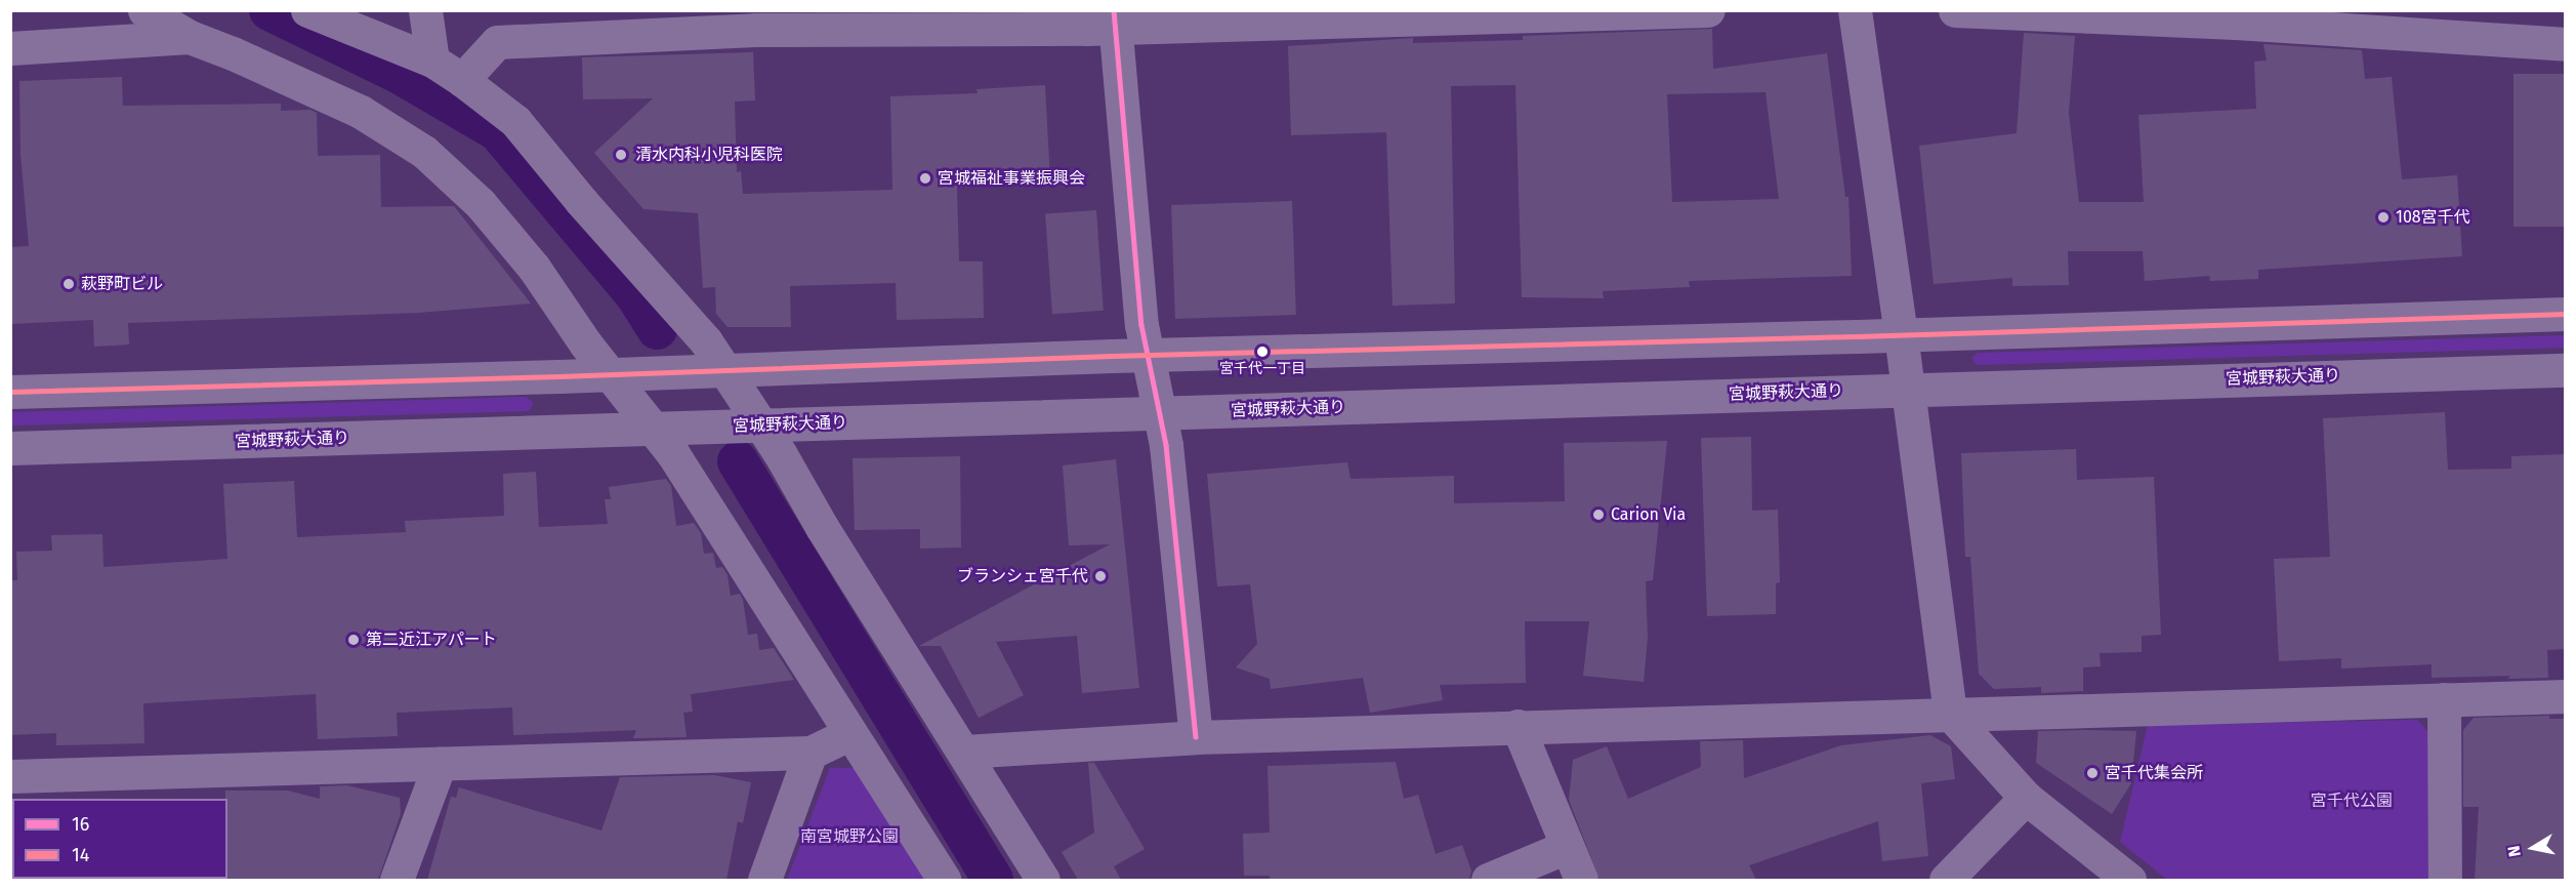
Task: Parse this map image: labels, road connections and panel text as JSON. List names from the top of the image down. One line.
{"streets":{"street":["宮城野萩大通り"]},"parks":["宮千代公園","南宮城野公園"],"places":["清水内科小児科医院","宮城福祉事業振興会","108宮千代","萩野町ビル","宮千代一丁目","Carion Via","ブランシェ宮千代","第二近江アパート","宮千代集会所"],"lines":["transit line 16","transit line 14"],"legend":["16","14"],"north":"left"}
